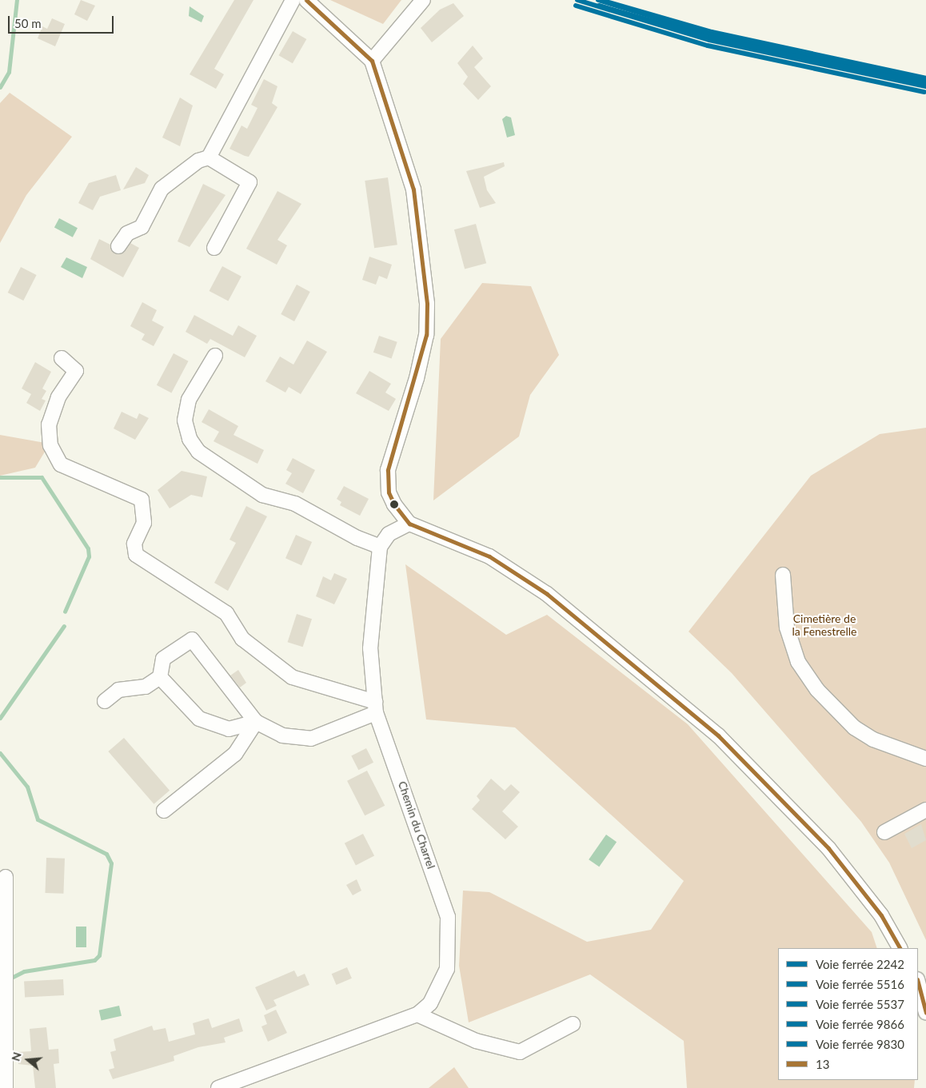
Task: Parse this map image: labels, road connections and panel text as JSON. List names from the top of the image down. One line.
{"streets":{"street":["Chemin du Charrel"]},"parks":["Cimetière de la Fenestrelle"],"lines":["rail line 2242","rail line 5537","rail line 9866","transit line 13","rail line 5516","rail line 9830"],"legend":["Voie ferrée 2242","Voie ferrée 5516","Voie ferrée 5537","Voie ferrée 9866","Voie ferrée 9830","13"],"scale_bar":"50 m","north":"left"}
